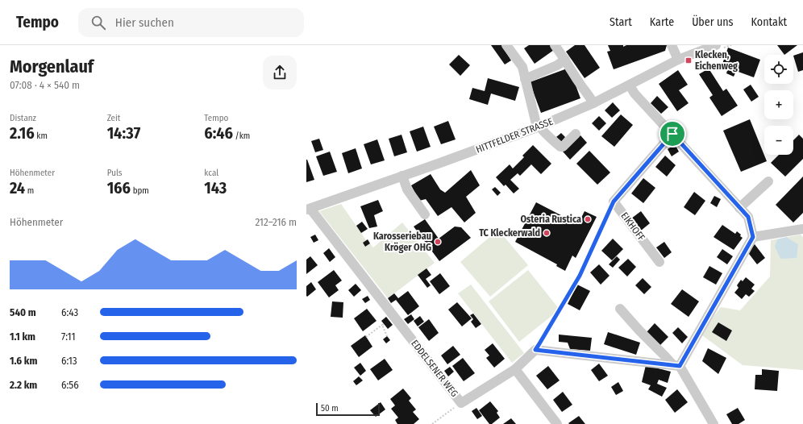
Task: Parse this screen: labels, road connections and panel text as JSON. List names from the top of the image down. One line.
{"streets":{"street":["HITTFELDER STRASSE","EIKHOFF","EDDELSENER WEG"]},"crossings":[["HITTFELDER STRASSE","EDDELSENER WEG"]],"places":{"transit":["Klecken, Eichenweg"],"other":["Osteria Rustica","TC Kleckerwald","Karosseriebau Kröger OHG"]},"scale_bar":"50 m","page":{"header":"Tempo","search":"Hier suchen","nav":["Start","Karte","Über uns","Kontakt"],"heading":["Morgenlauf","07:08 · 4 × 540 m"],"map_buttons":["+","−"],"stats":[["Distanz","2.16 km"],["Zeit","14:37"],["Tempo","6:46 /km"],["Höhenmeter","24 m"],["Puls","166 bpm"],["kcal","143"]],"chart":["Höhenmeter","212–216 m"],"list":[{"name":"540 m","note":"6:43"},{"name":"1.1 km","note":"7:11"},{"name":"1.6 km","note":"6:13"},{"name":"2.2 km","note":"6:56"}],"scale":"50 m"}}
